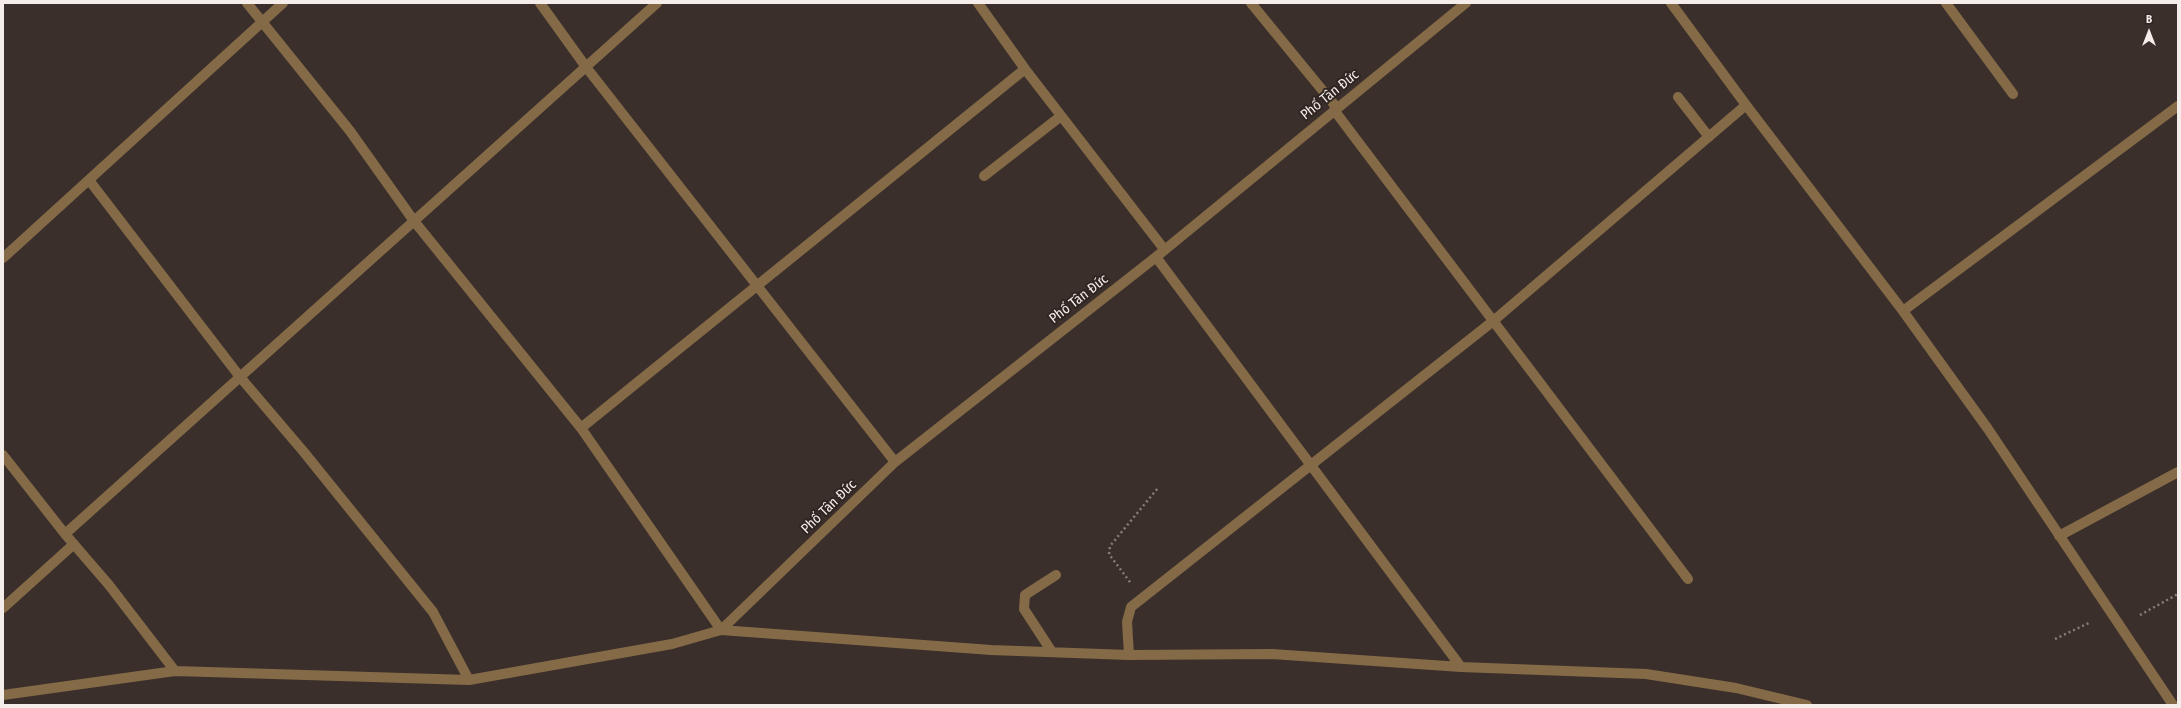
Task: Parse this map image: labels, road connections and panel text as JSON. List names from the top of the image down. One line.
{"streets":{"street":["Phố Tân Đức"]},"north":"top"}
